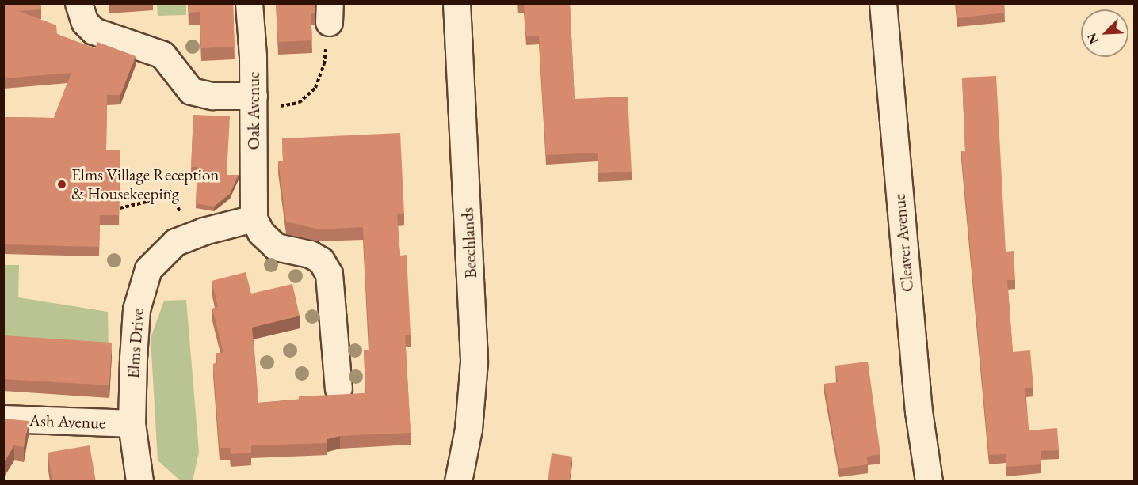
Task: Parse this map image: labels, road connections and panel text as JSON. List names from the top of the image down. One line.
{"streets":{"street":["Oak Avenue","Beechlands","Cleaver Avenue","Elms Drive","Ash Avenue"]},"crossings":[["Oak Avenue","Elms Drive"],["Elms Drive","Ash Avenue"]],"places":["Elms Village Reception & Housekeeping"],"north":"bottom left"}
